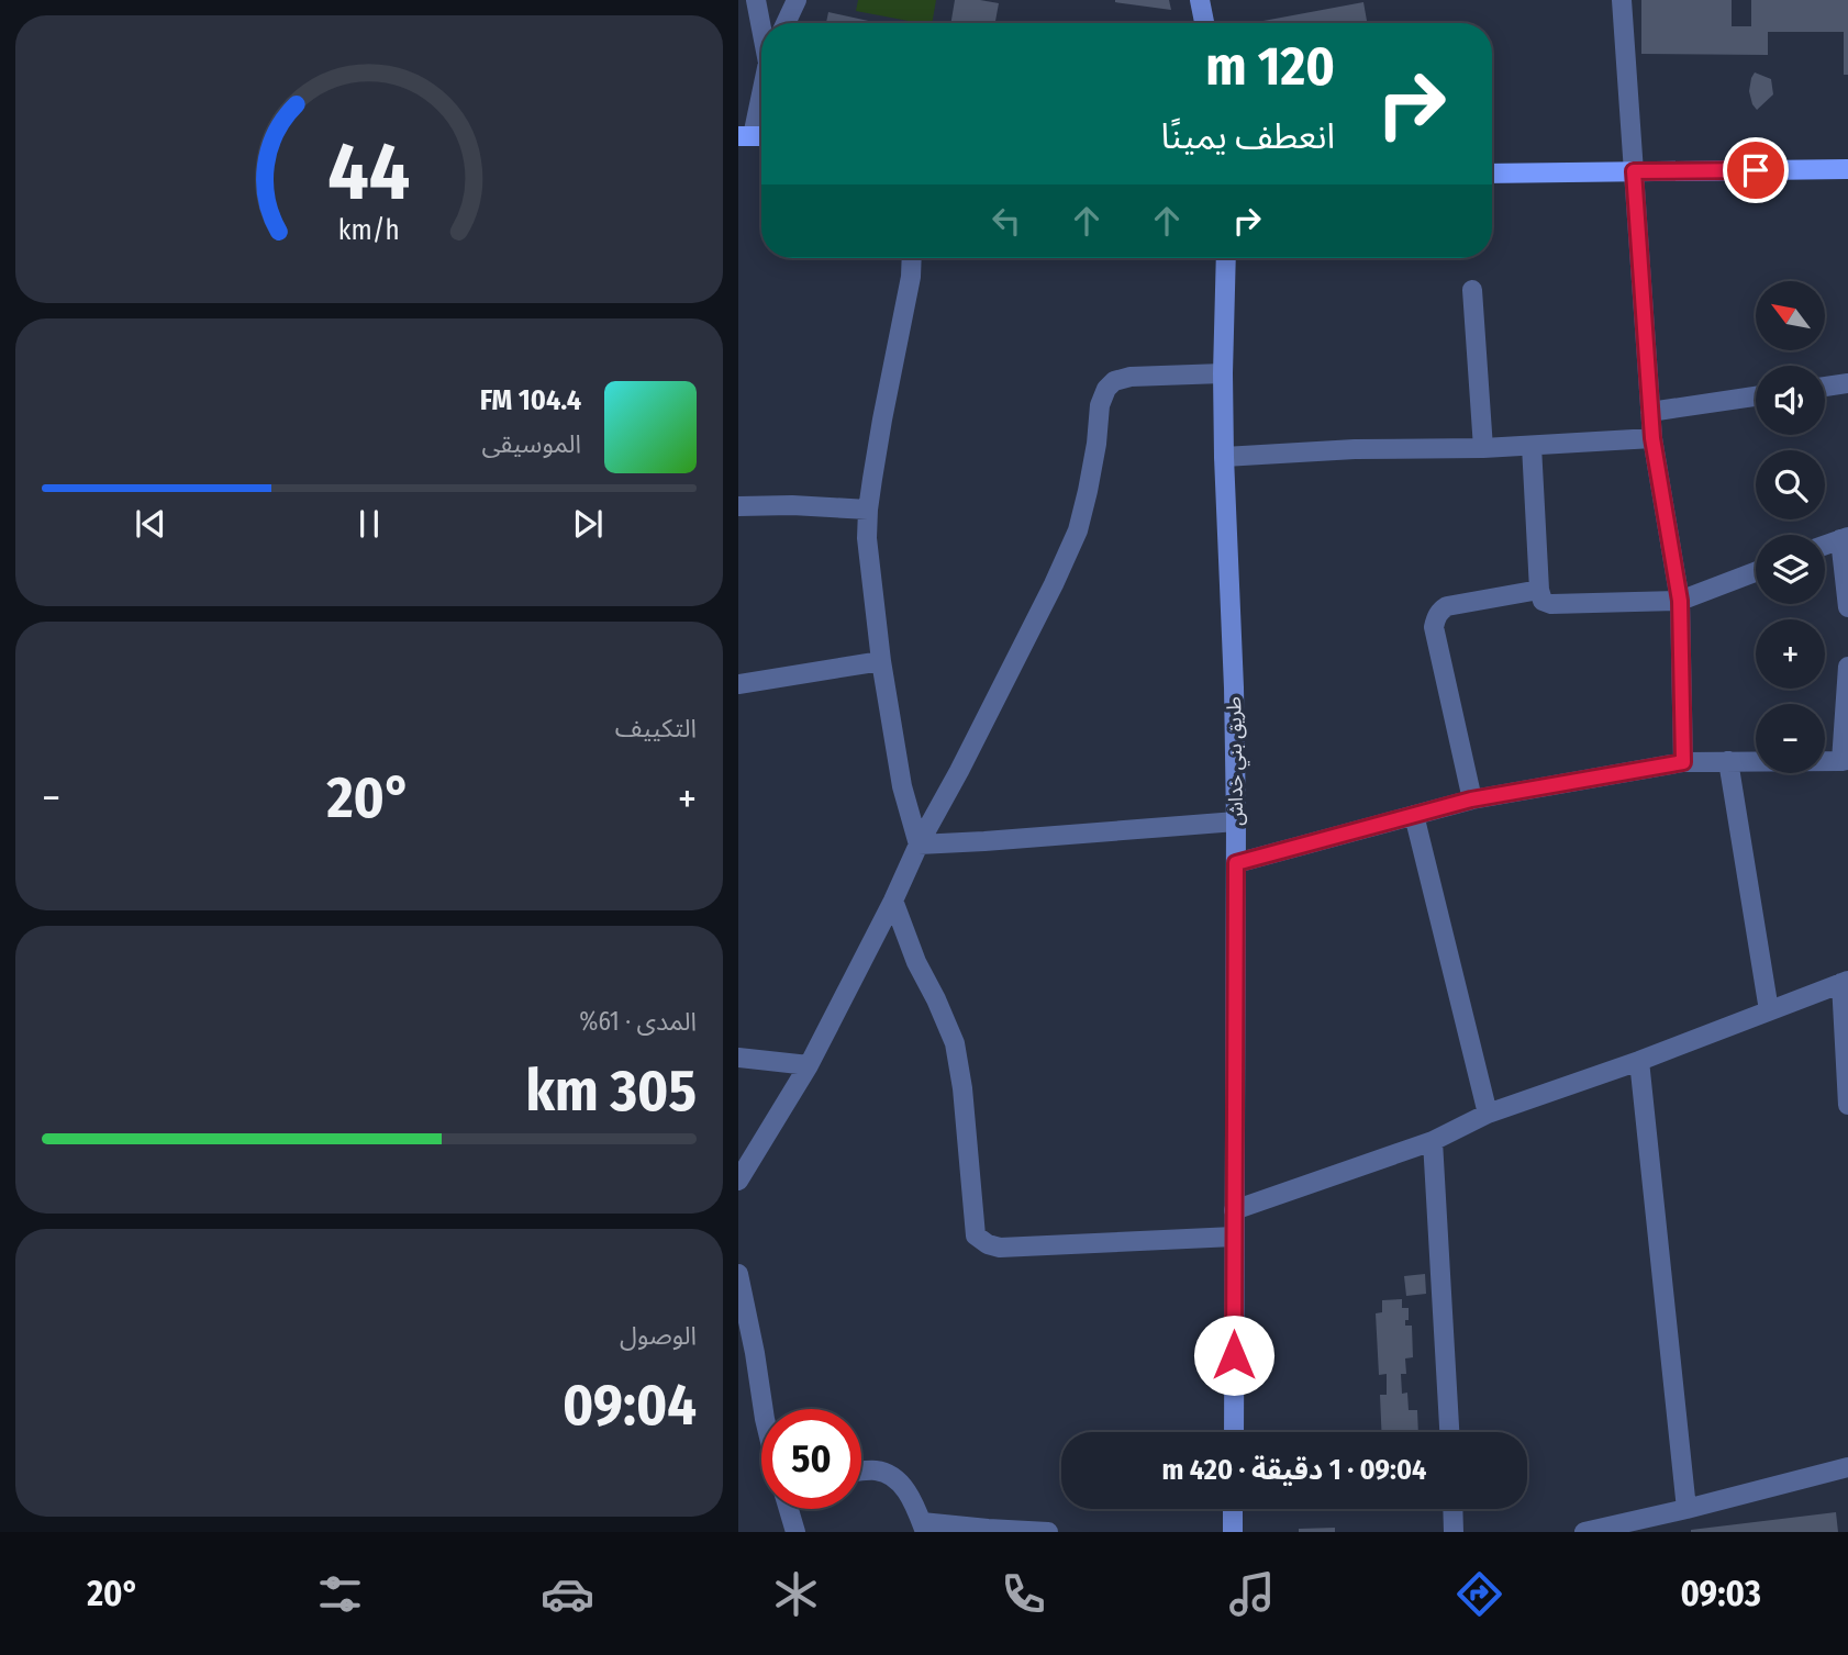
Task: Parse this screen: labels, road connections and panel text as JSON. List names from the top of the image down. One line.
{"streets":{"main road":["طريق بني خداش"]},"north":"top left","page":{"turn":["120 m","انعطف يمينًا"],"map_buttons":["+","−"],"song":["104.4 FM","الموسيقى"],"tile":["التكييف",["المدى · 61%","305 km"],["الوصول","09:04"]],"heat":["−","20°","+"],"limit":"50","trip":"09:04 · 1 دقيقة · 420 m","tabs":["09:03","20°"],"gauge":["44","km/h"]}}
